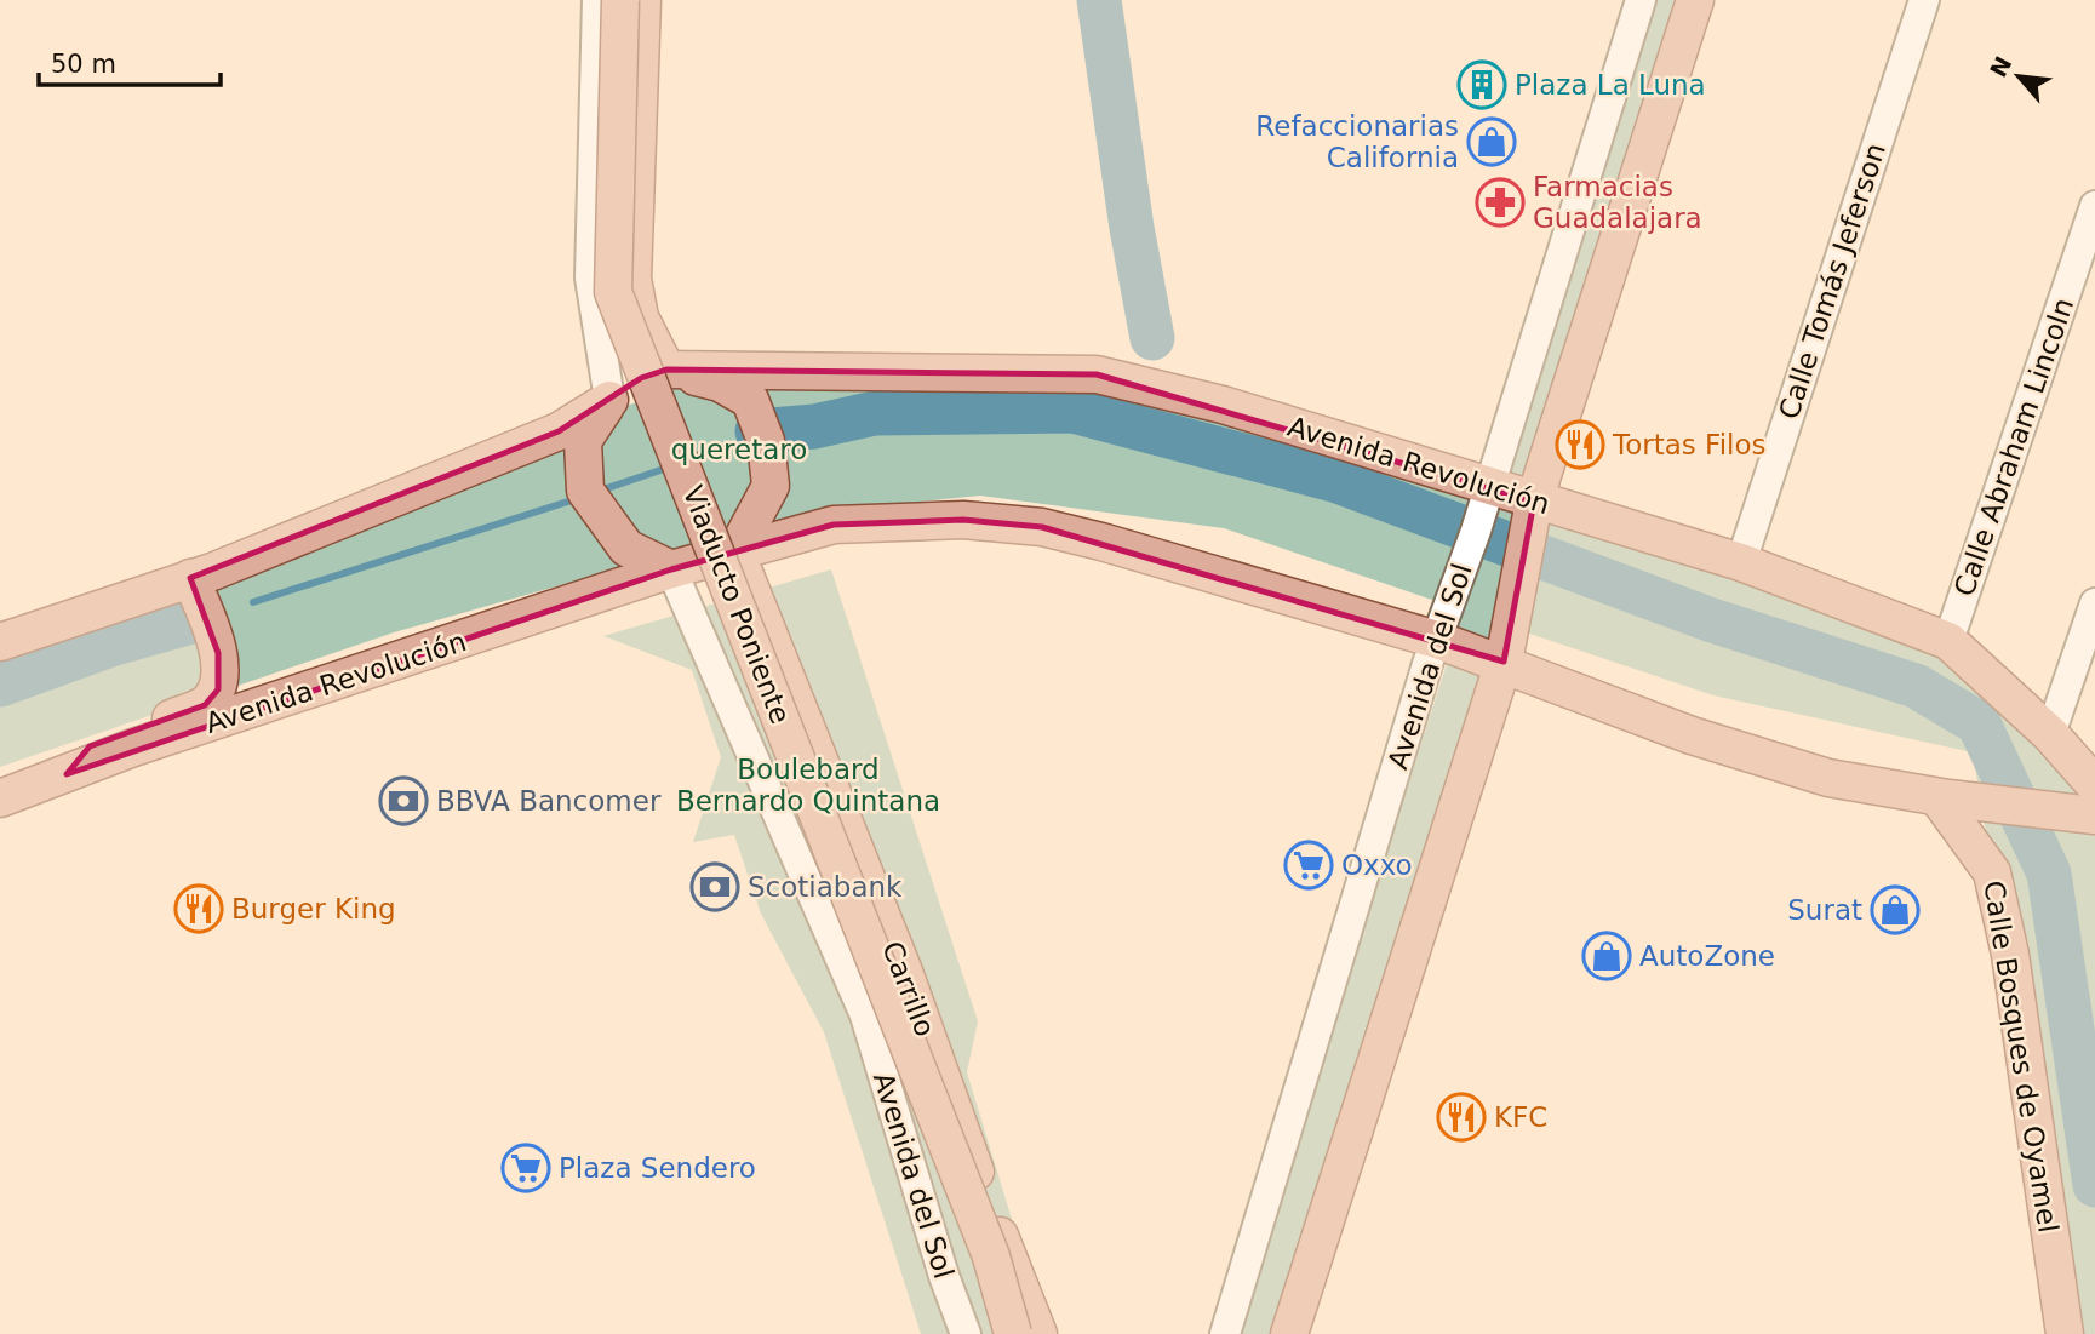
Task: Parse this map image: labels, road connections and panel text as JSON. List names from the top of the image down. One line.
{"streets":{"main road":["Avenida Revolución","Viaducto Poniente","Carrillo","Calle Bosques de Oyamel"],"street":["Calle Tomás Jeferson","Calle Abraham Lincoln","Avenida del Sol"]},"crossings":[["Calle Tomás Jeferson","Avenida Revolución"],["Calle Abraham Lincoln","Avenida Revolución"],["Avenida Revolución","Avenida del Sol"],["Avenida Revolución","Carrillo"],["Avenida del Sol","Carrillo"]],"parks":["queretaro","Boulebard Bernardo Quintana"],"places":{"building":["Plaza La Luna"],"shop":["Refaccionarias California","Surat","AutoZone"],"pharmacy":["Farmacias Guadalajara"],"restaurant":["Tortas Filos","Burger King","KFC"],"bank":["BBVA Bancomer","Scotiabank"],"supermarket":["Oxxo","Plaza Sendero"]},"scale_bar":"50 m","north":"top left"}
